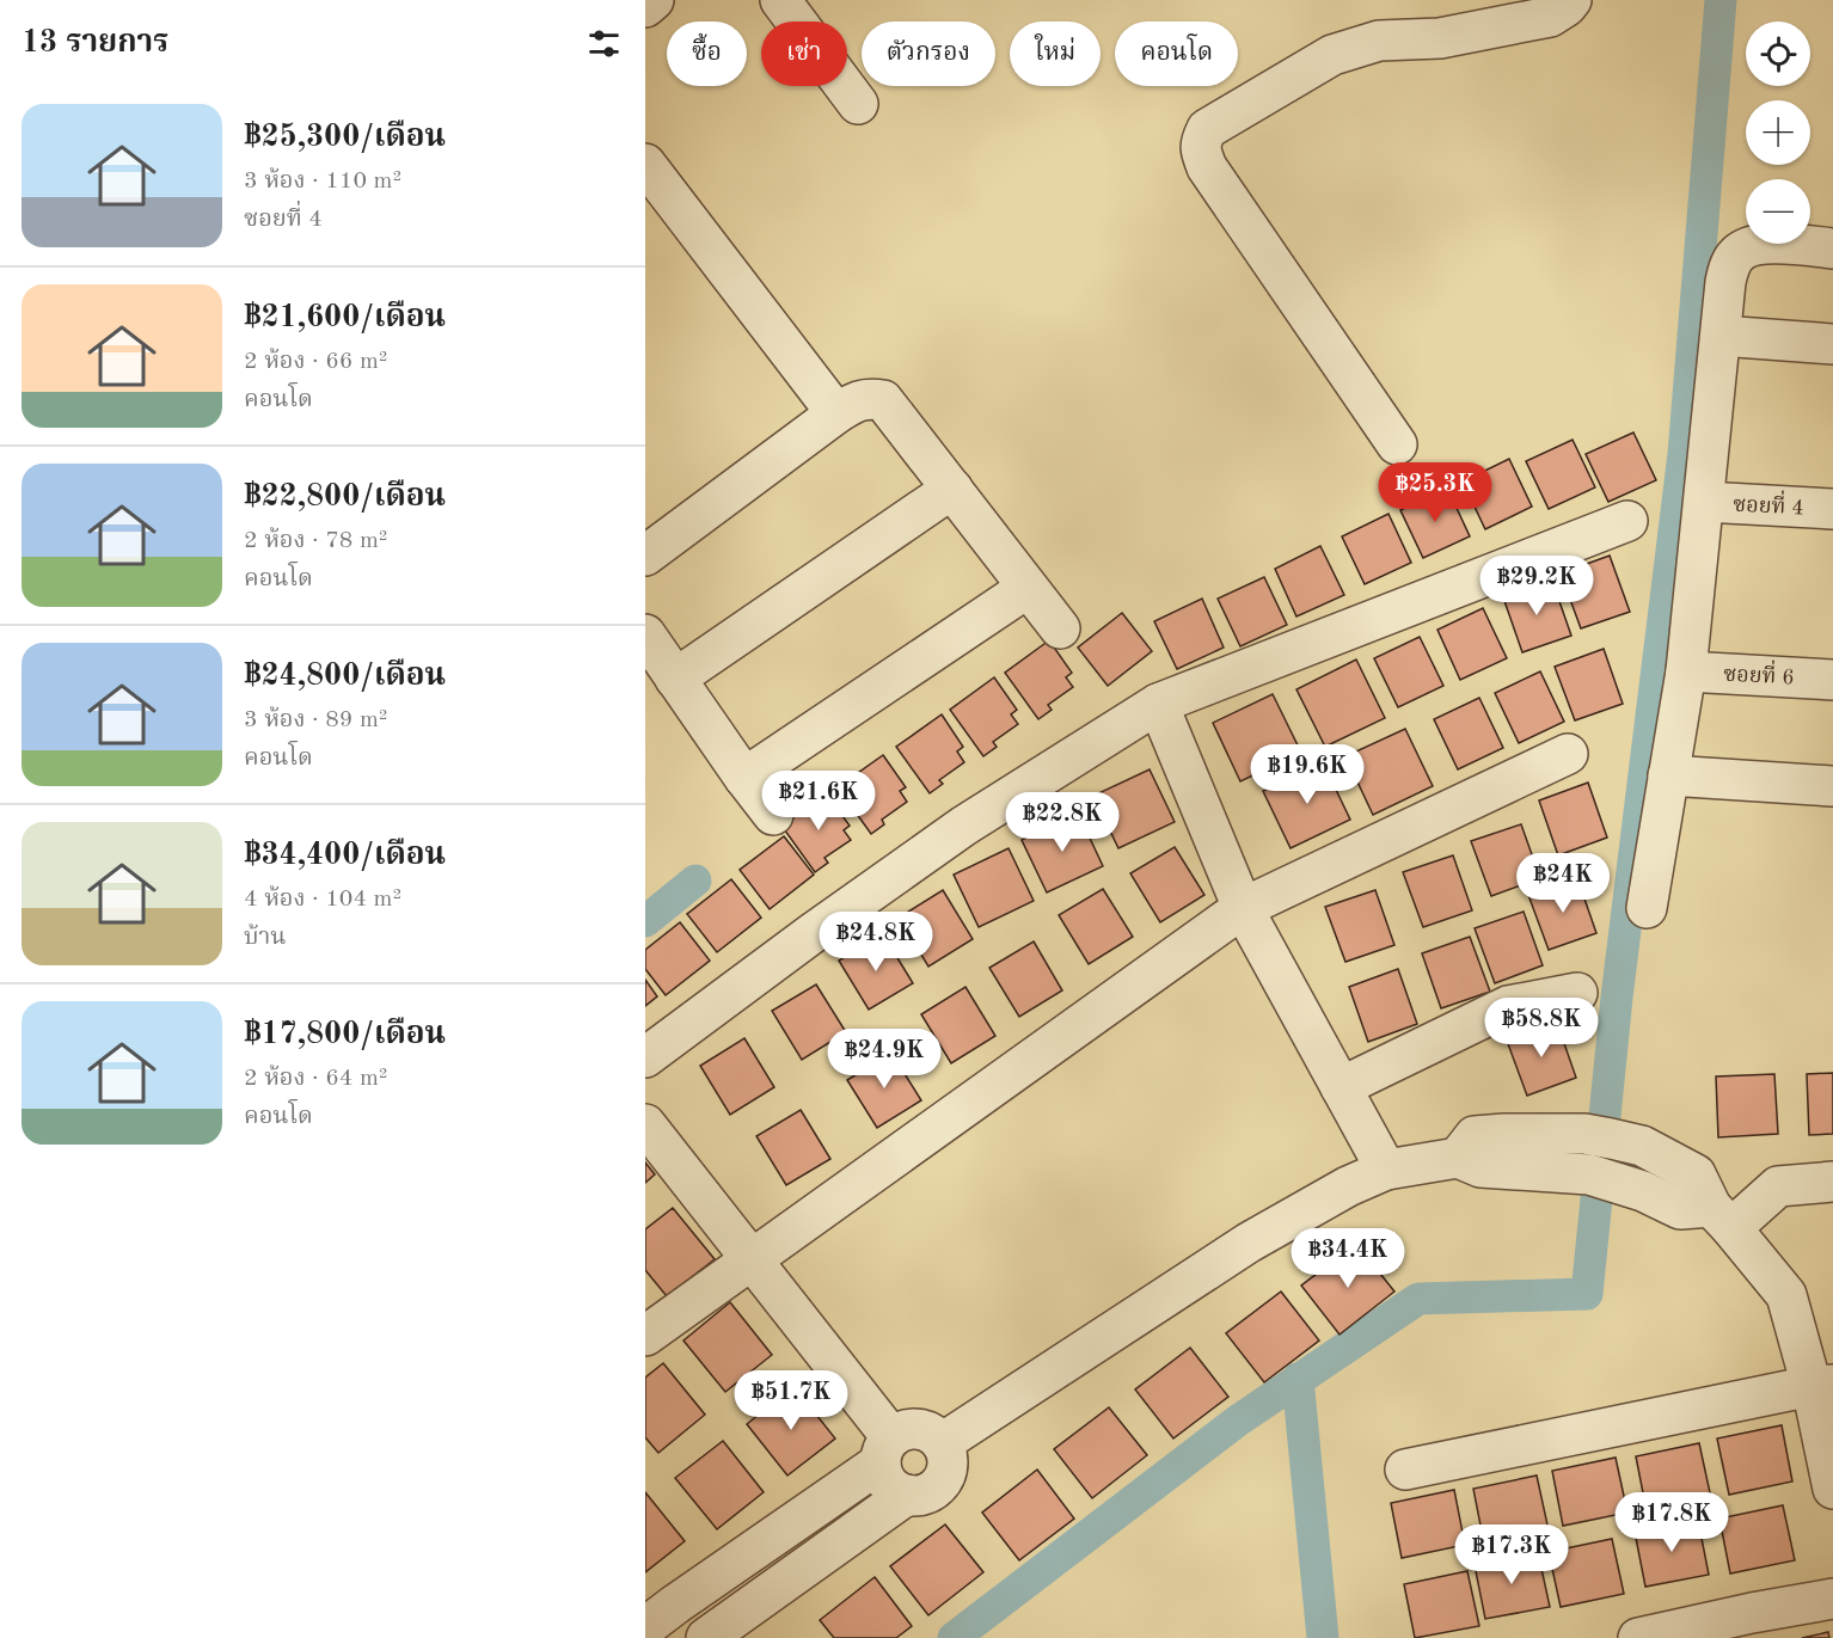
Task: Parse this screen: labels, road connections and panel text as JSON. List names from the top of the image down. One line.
{"streets":{"street":["ซอยที่ 4","ซอยที่ 6"]},"page":{"heading":"13 รายการ","map_buttons":["+","−"],"chip":["ซื้อ","เช่า","ตัวกรอง","ใหม่","คอนโด"],"list":[{"name":"฿25,300/เดือน","note":"3 ห้อง · 110 m² · ซอยที่ 4"},{"name":"฿21,600/เดือน","note":"2 ห้อง · 66 m² · คอนโด"},{"name":"฿22,800/เดือน","note":"2 ห้อง · 78 m² · คอนโด"},{"name":"฿24,800/เดือน","note":"3 ห้อง · 89 m² · คอนโด"},{"name":"฿34,400/เดือน","note":"4 ห้อง · 104 m² · บ้าน"},{"name":"฿17,800/เดือน","note":"2 ห้อง · 64 m² · คอนโด"}],"price":["฿25.3K","฿29.2K","฿19.6K","฿21.6K","฿22.8K","฿24K","฿24.8K","฿58.8K","฿24.9K","฿34.4K","฿51.7K","฿17.8K","฿17.3K"]}}
